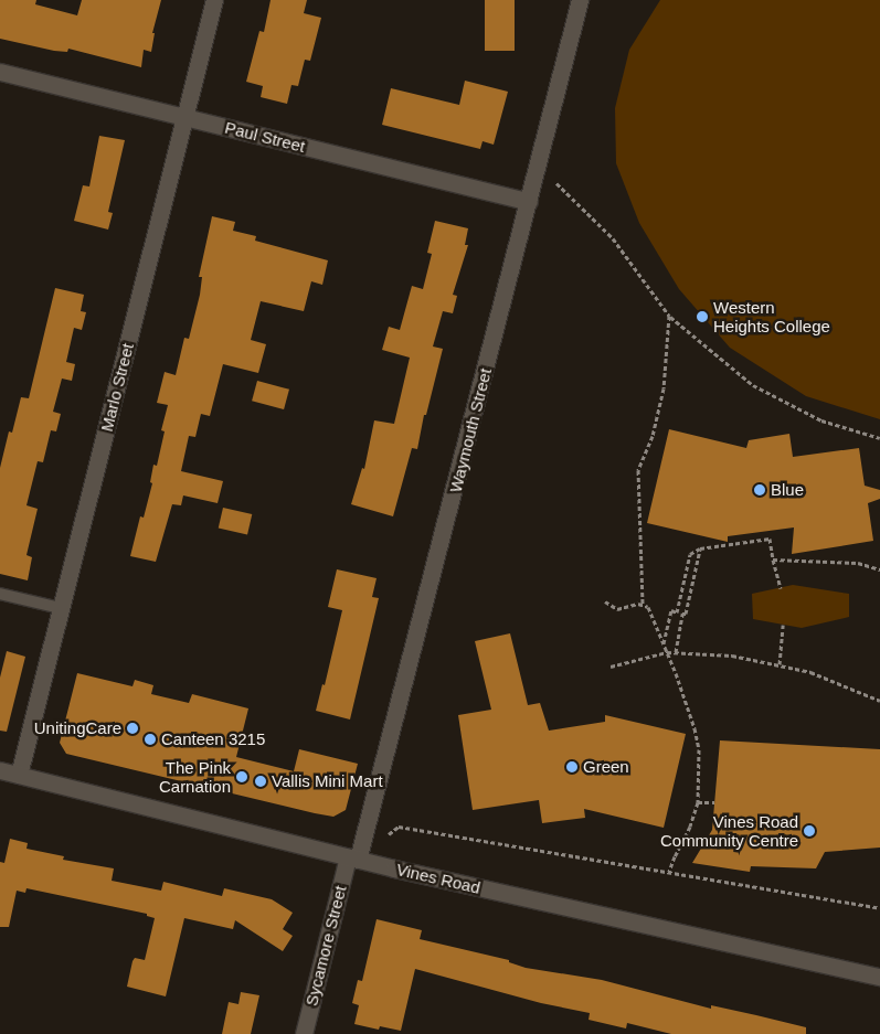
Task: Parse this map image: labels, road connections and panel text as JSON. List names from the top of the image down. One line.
{"streets":{"street":["Paul Street","Marlo Street","Waymouth Street","Vines Road","Sycamore Street"]},"crossings":[["Paul Street","Marlo Street"],["Paul Street","Waymouth Street"],["Marlo Street","Vines Road"],["Waymouth Street","Vines Road"],["Waymouth Street","Sycamore Street"],["Vines Road","Sycamore Street"]],"places":["Western Heights College","Blue","UnitingCare","Canteen 3215","Green","The Pink Carnation","Vallis Mini Mart","Vines Road Community Centre"]}
